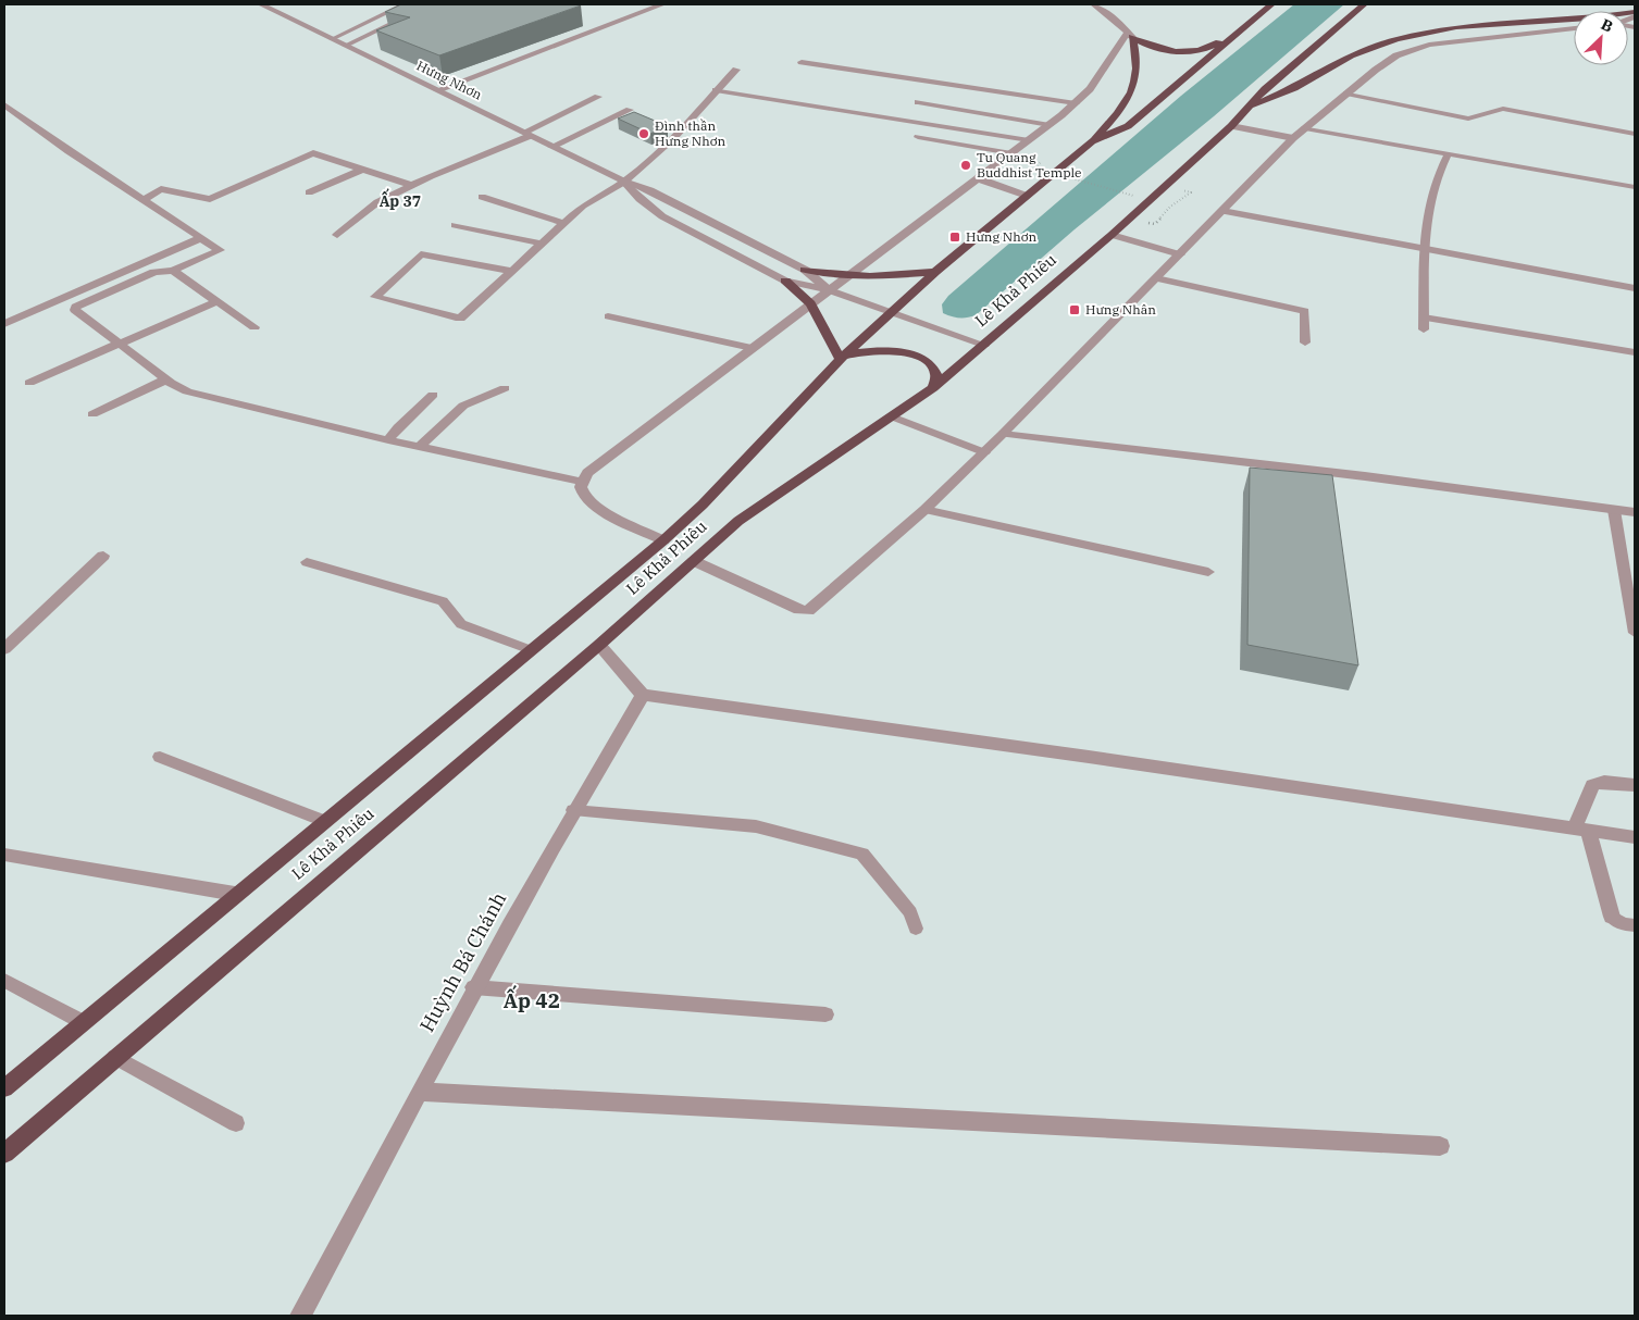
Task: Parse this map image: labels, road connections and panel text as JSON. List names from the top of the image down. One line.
{"streets":{"highway":["Lê Khả Phiêu"],"street":["Hưng Nhơn","Huỳnh Bá Chánh"]},"crossings":[["Hưng Nhơn","Lê Khả Phiêu"]],"districts":["Ấp 37","Ấp 42"],"places":{"other":["Đình thần Hưng Nhơn","Tu Quang Buddhist Temple"],"transit":["Hưng Nhơn","Hưng Nhân"]},"north":"top right"}
